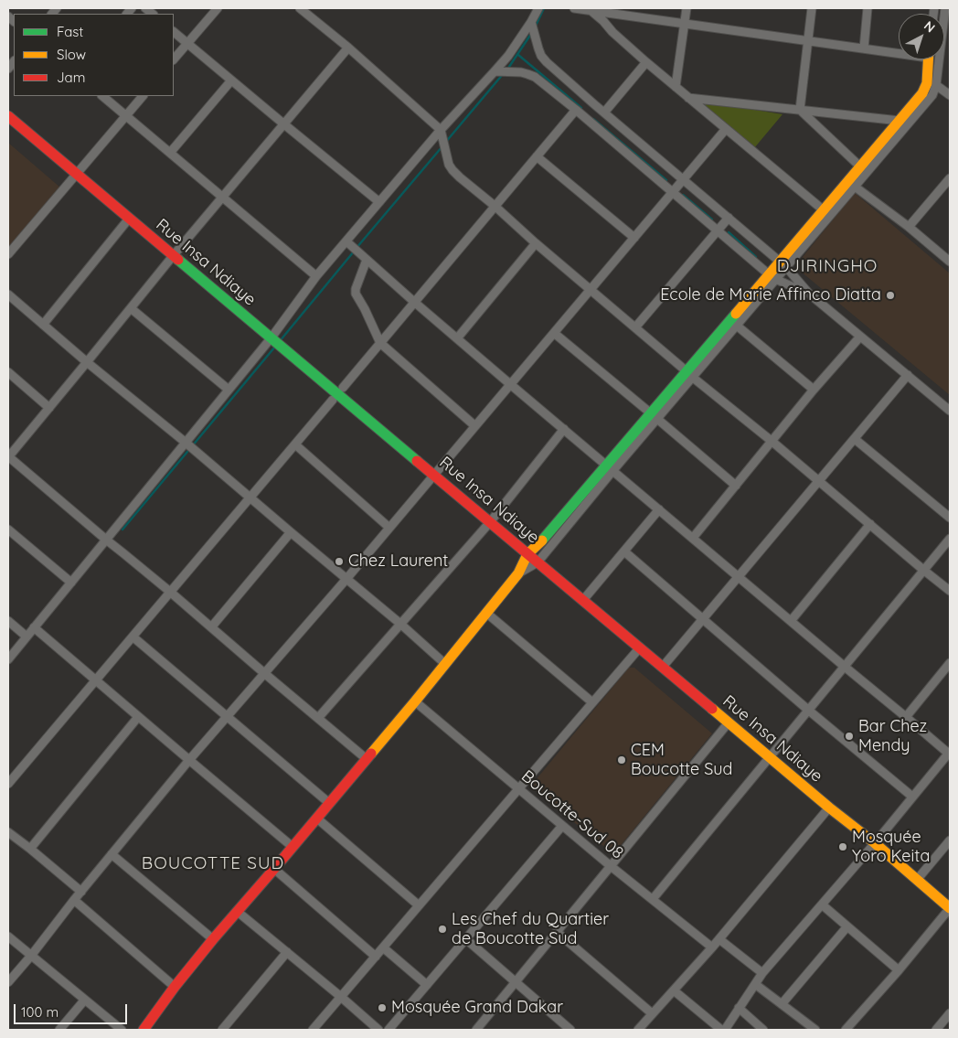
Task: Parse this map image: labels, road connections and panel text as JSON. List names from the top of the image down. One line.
{"streets":{"street":["Rue Insa Ndiaye","Boucotte-Sud 08"]},"districts":["DJIRINGHO","BOUCOTTE SUD"],"places":["Ecole de Marie Affinco Diatta","Chez Laurent","Bar Chez Mendy","CEM Boucotte Sud","Mosquée Yoro Keita","Les Chef du Quartier de Boucotte Sud","Mosquée Grand Dakar"],"legend":["Fast","Slow","Jam"],"scale_bar":"100 m","north":"top right"}
